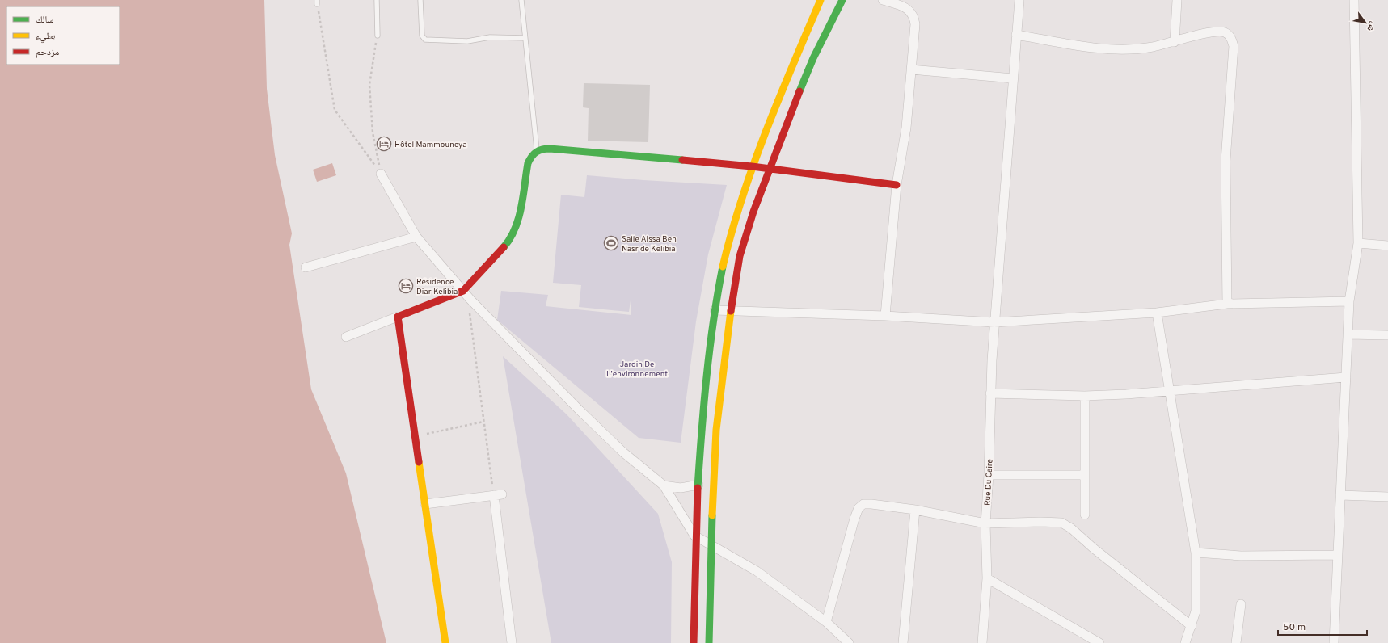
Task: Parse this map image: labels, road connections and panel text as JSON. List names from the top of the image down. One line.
{"streets":{"street":["Rue Du Caire"]},"parks":["Jardin De L'environnement"],"places":{"hotel":["Hôtel Mammouneya","Résidence Diar Kelibia"],"sports":["Salle Aissa Ben Nasr de Kelibia"]},"legend":["سالك","بطيء","مزدحم"],"scale_bar":"50 m","north":"bottom right"}
